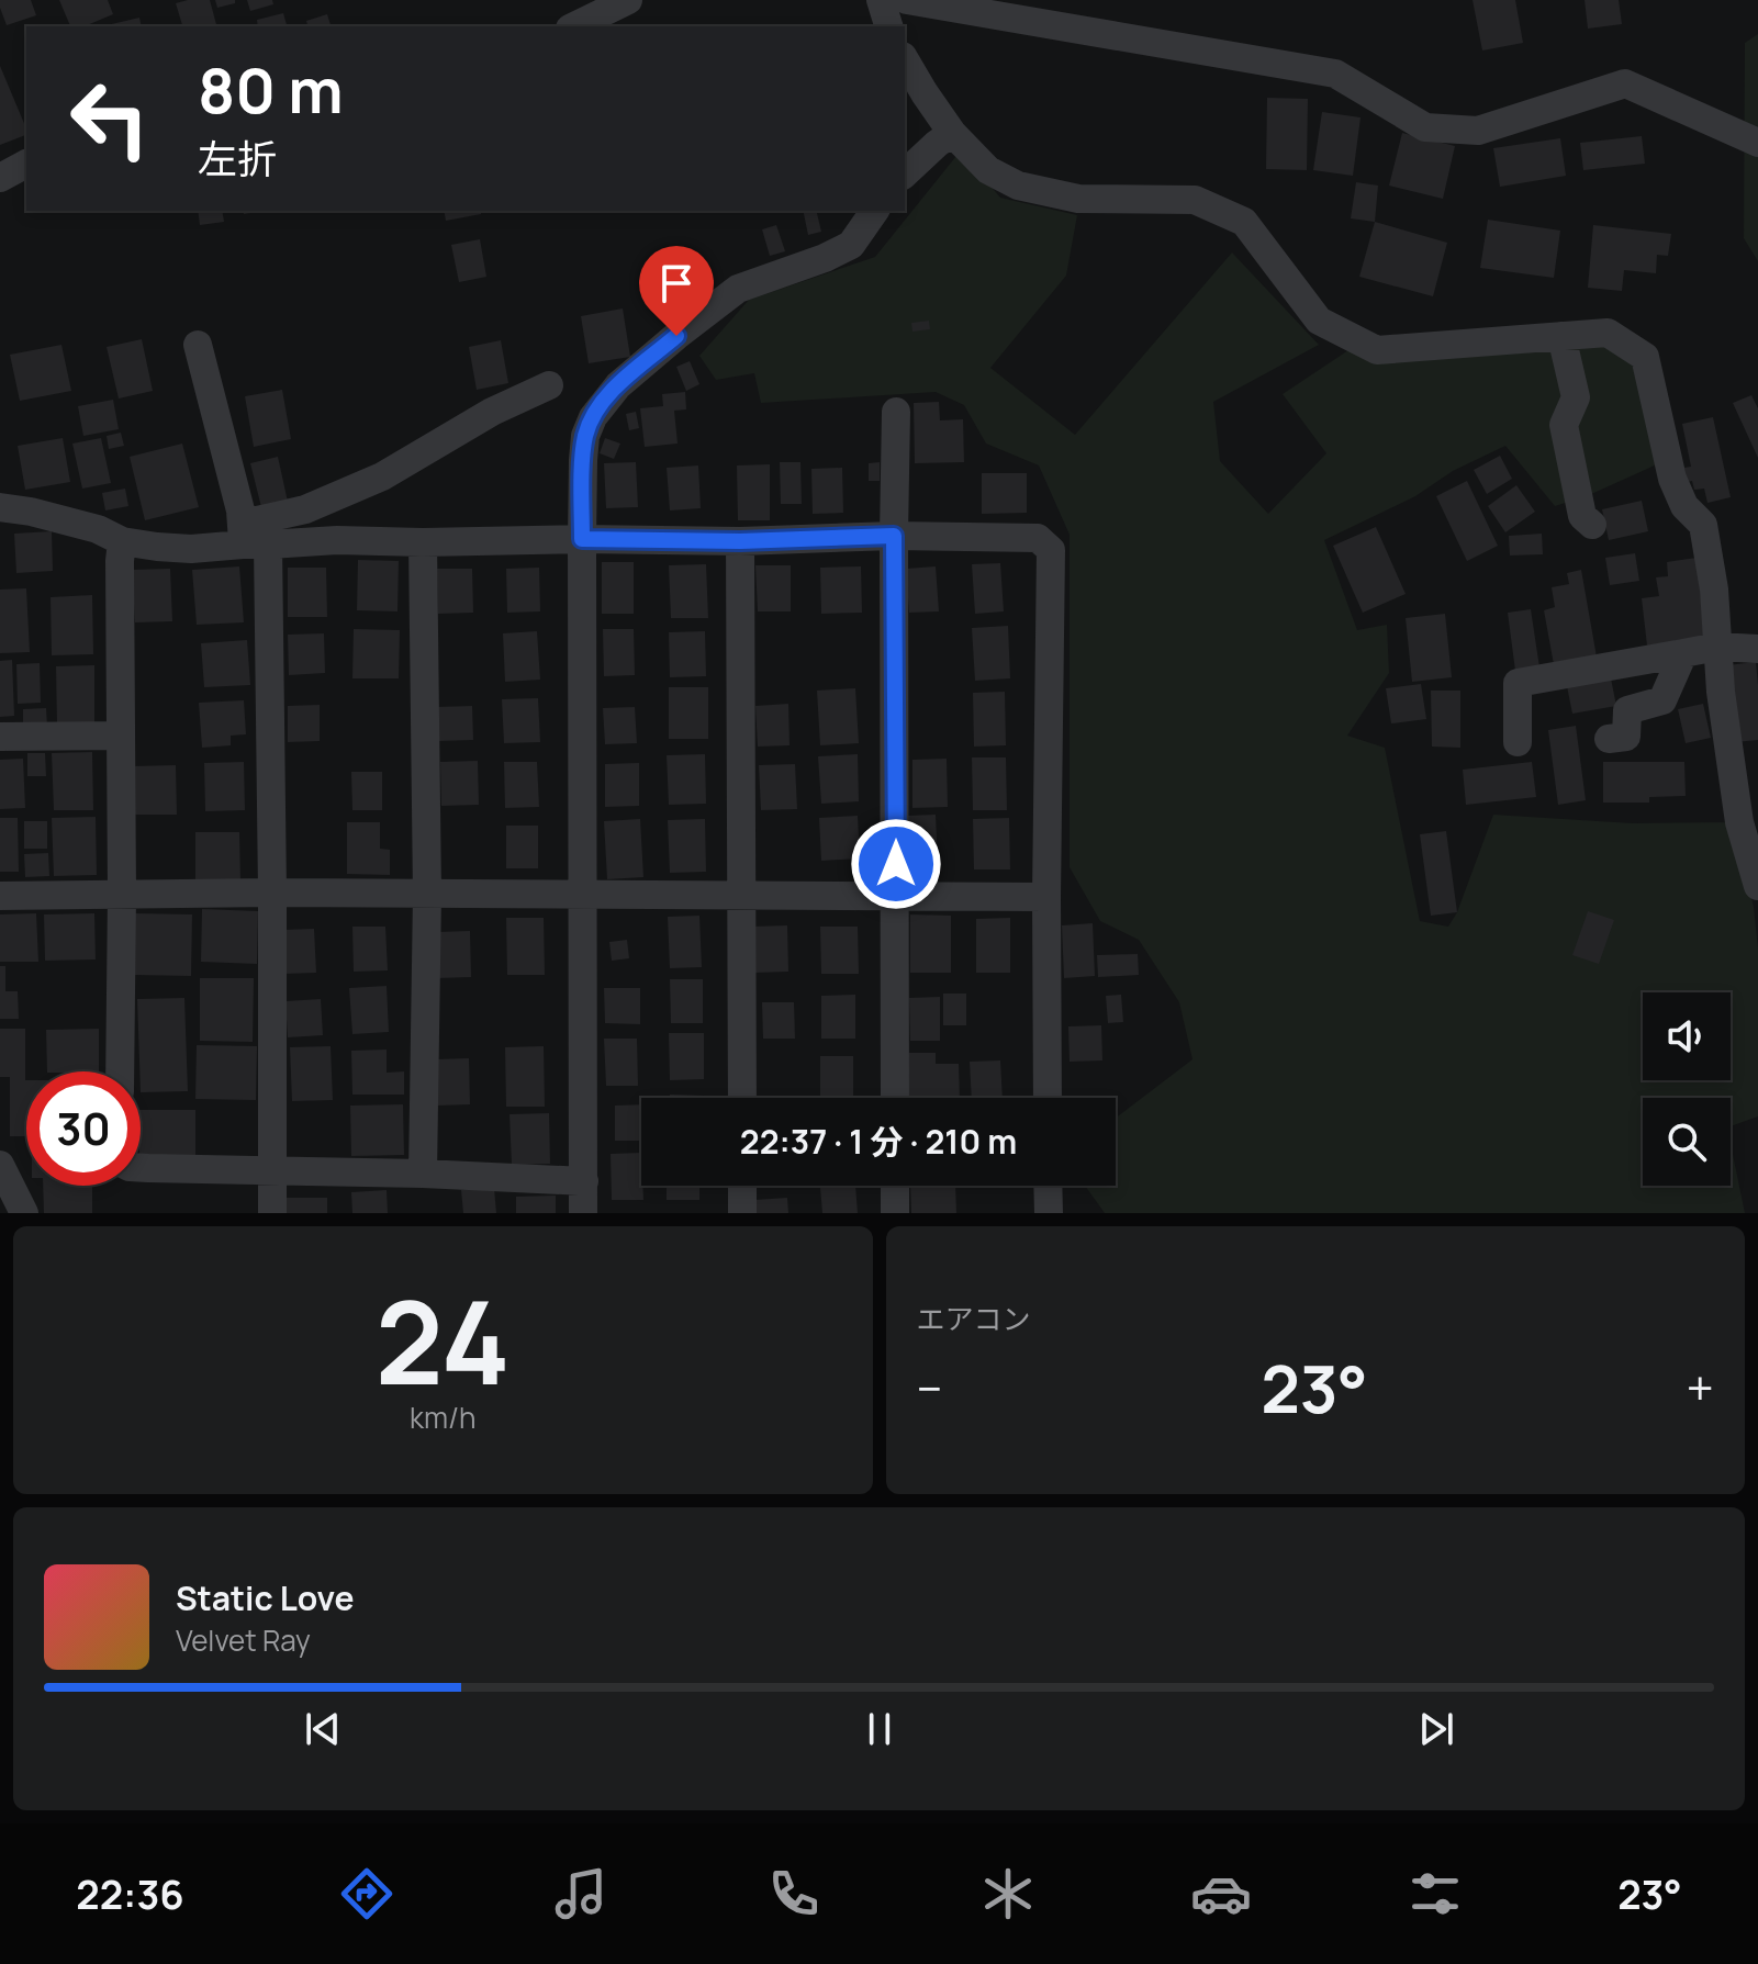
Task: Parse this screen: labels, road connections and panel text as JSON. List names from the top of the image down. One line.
{"page":{"turn":["80 m","左折"],"limit":"30","trip":"22:37 · 1 分 · 210 m","tile":[["24","km/h"],"エアコン"],"heat":["−","23°","+"],"song":["Static Love","Velvet Ray"],"tabs":["22:36","23°"]}}
